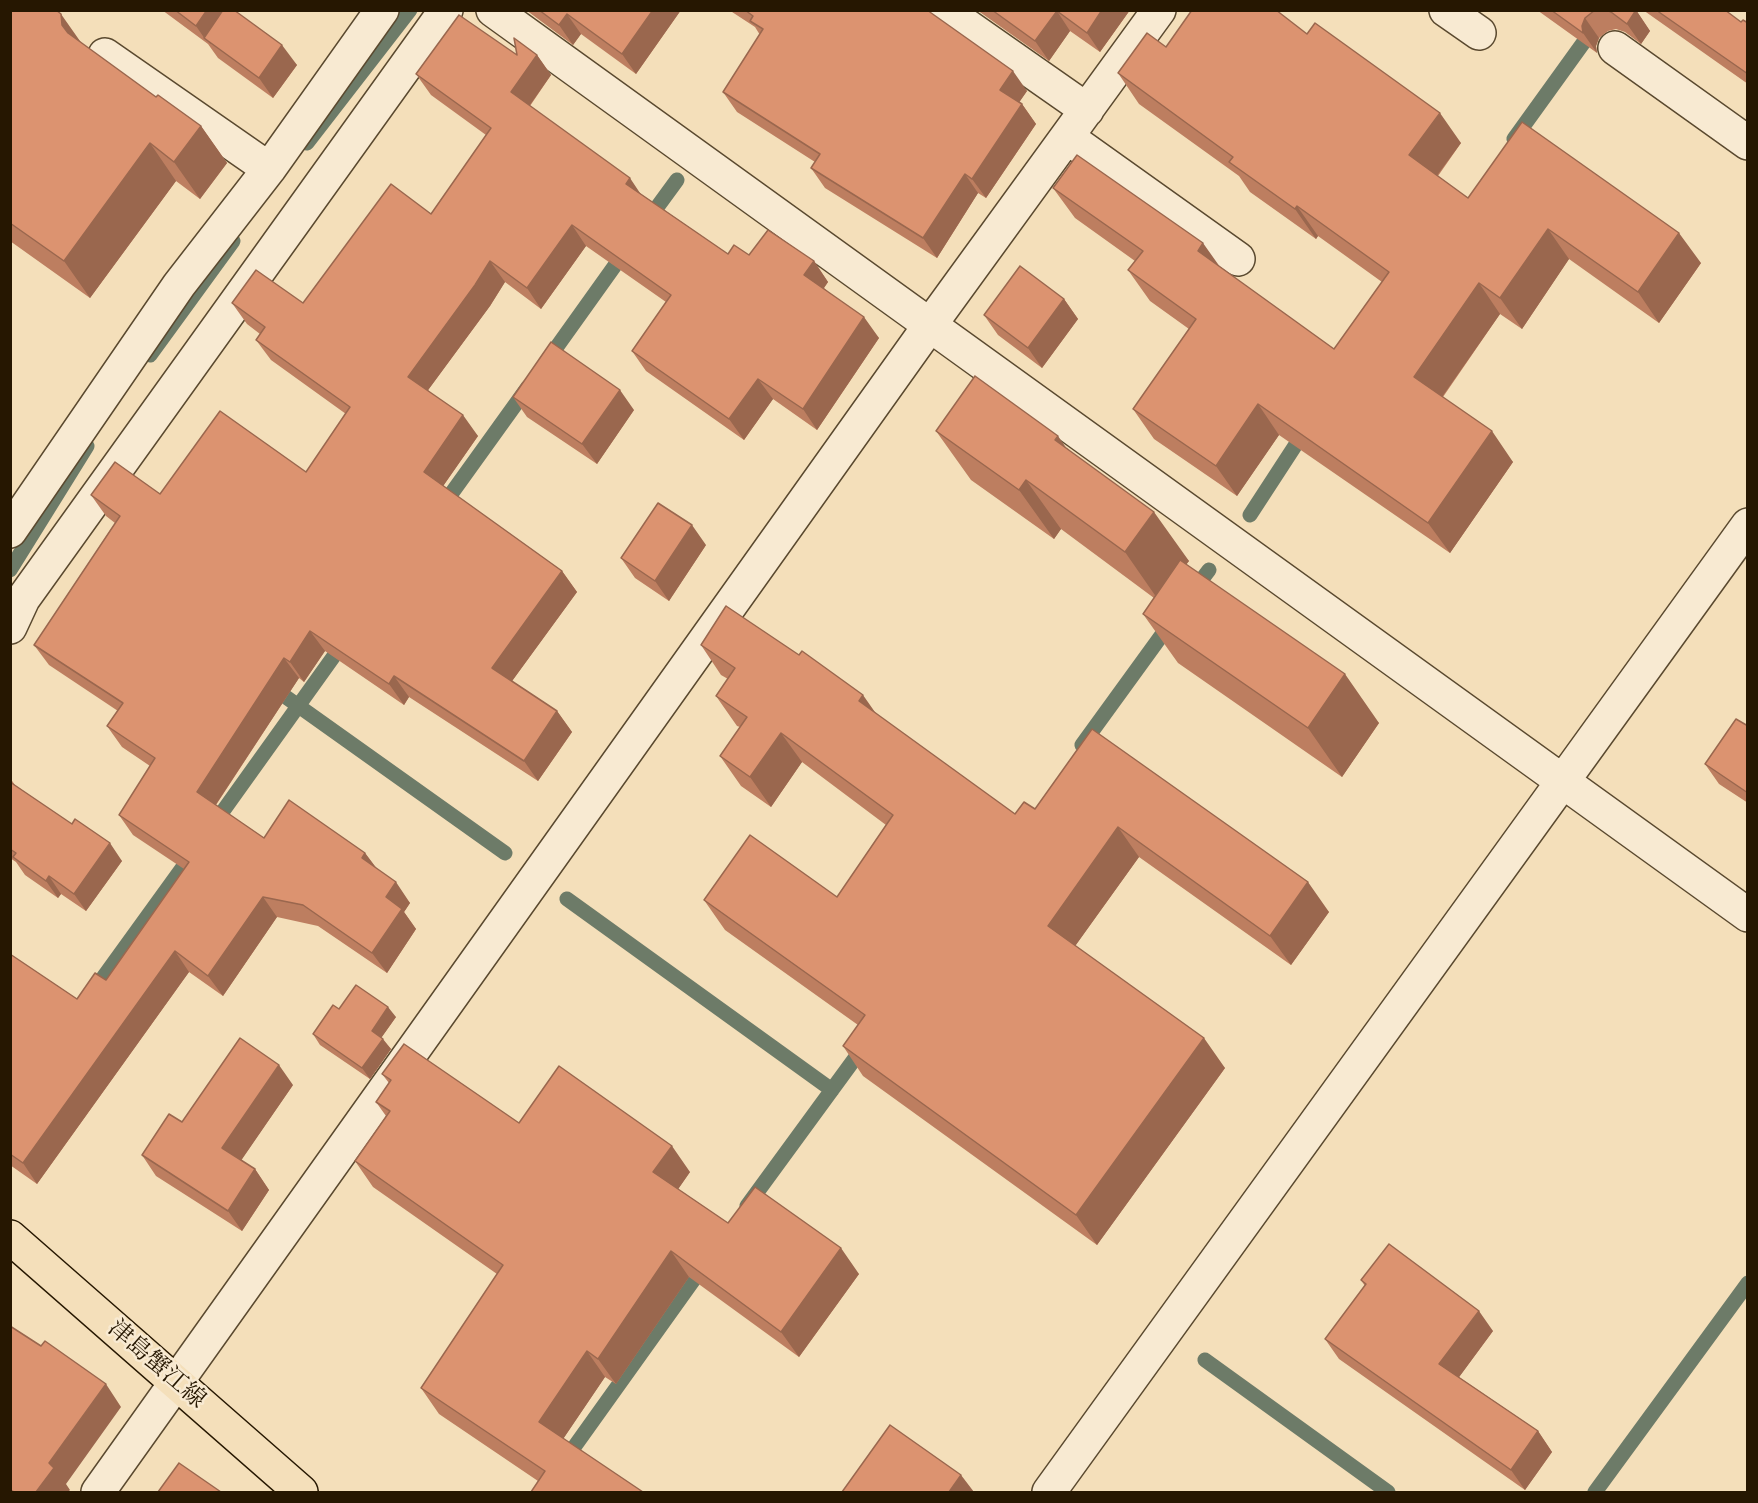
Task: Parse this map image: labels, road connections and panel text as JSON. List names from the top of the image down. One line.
{"streets":{"main road":["津島蟹江線"]}}
